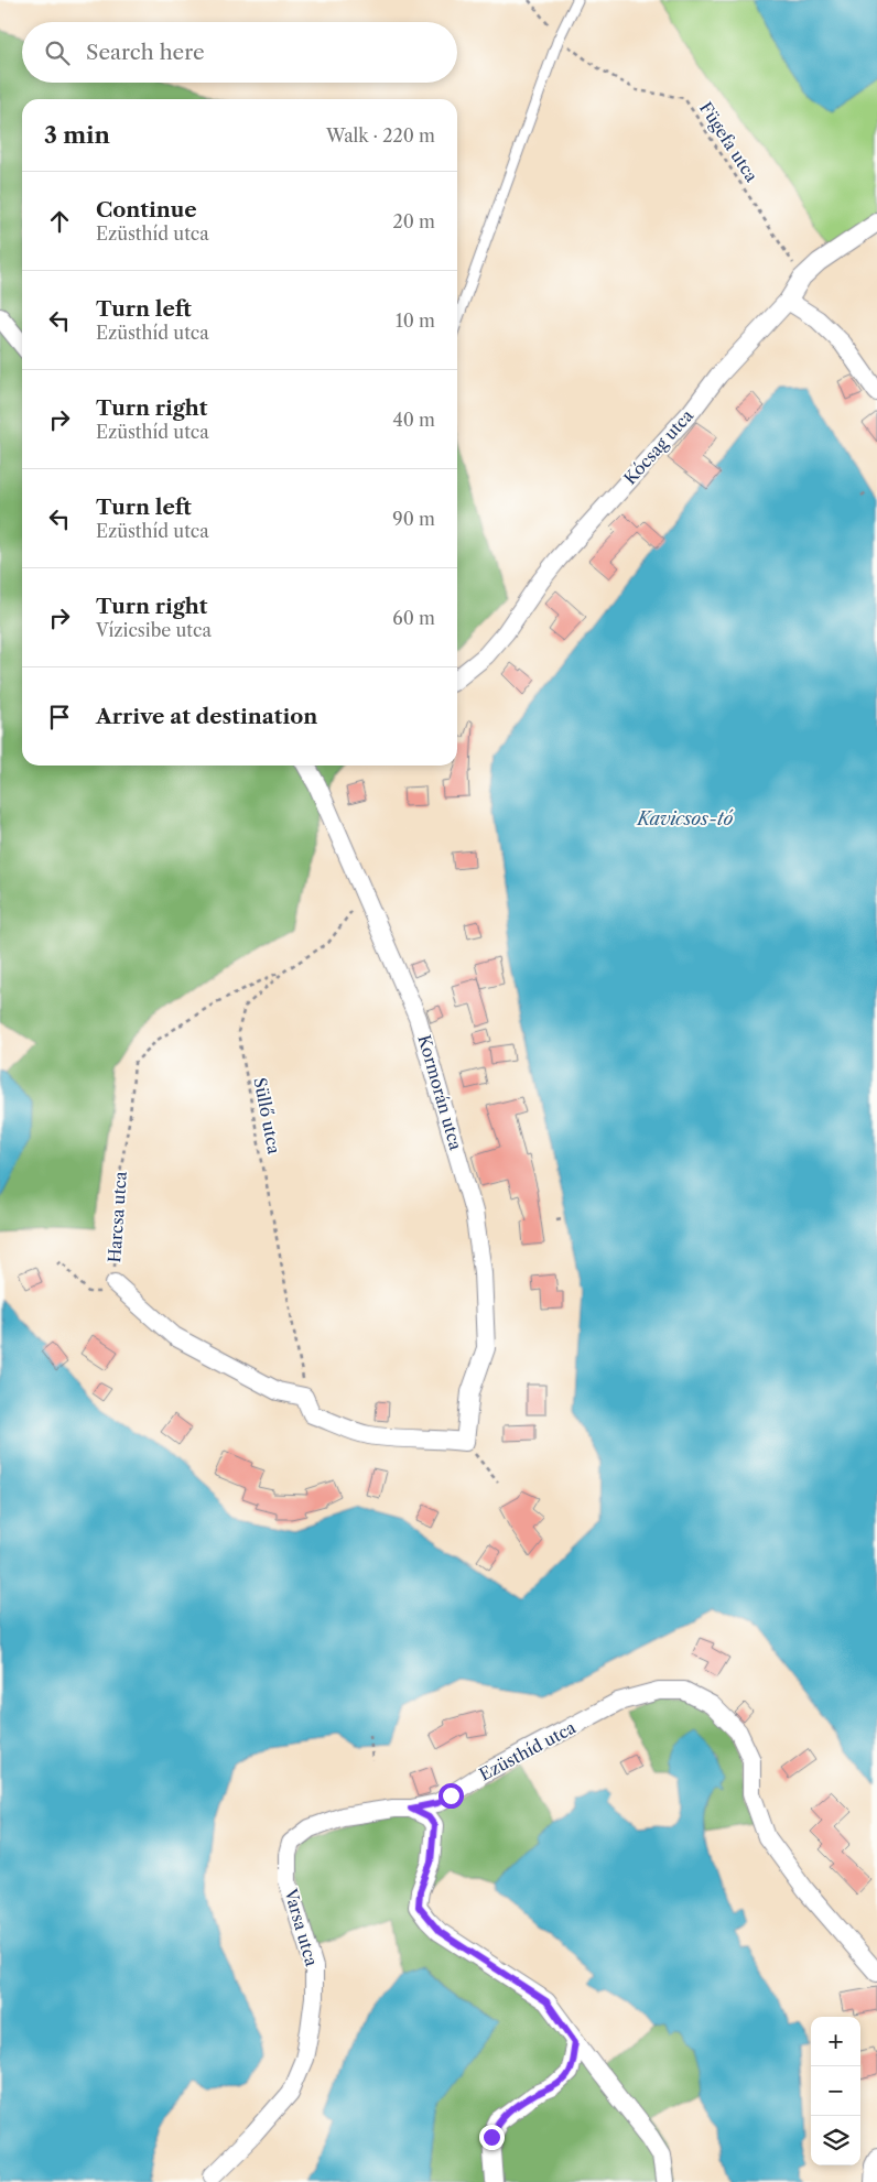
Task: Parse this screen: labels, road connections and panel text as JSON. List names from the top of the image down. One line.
{"streets":{"street":["Kócsag utca","Kormorán utca","Harcsa utca","Ezüsthíd utca","Varsa utca"],"path":["Fügefa utca","Süllő utca"]},"crossings":[["Fügefa utca","Kócsag utca"],["Kormorán utca","Süllő utca"],["Süllő utca","Harcsa utca"],["Ezüsthíd utca","Varsa utca"]],"water":["Kavicsos-tó"],"page":{"search":"Search here","heading":["3 min","Walk · 220 m"],"list":[["Continue","Ezüsthíd utca","20 m"],["Turn left","Ezüsthíd utca","10 m"],["Turn right","Ezüsthíd utca","40 m"],["Turn left","Ezüsthíd utca","90 m"],["Turn right","Vízicsibe utca","60 m"],"Arrive at destination"],"map_buttons":["+","−"]}}
